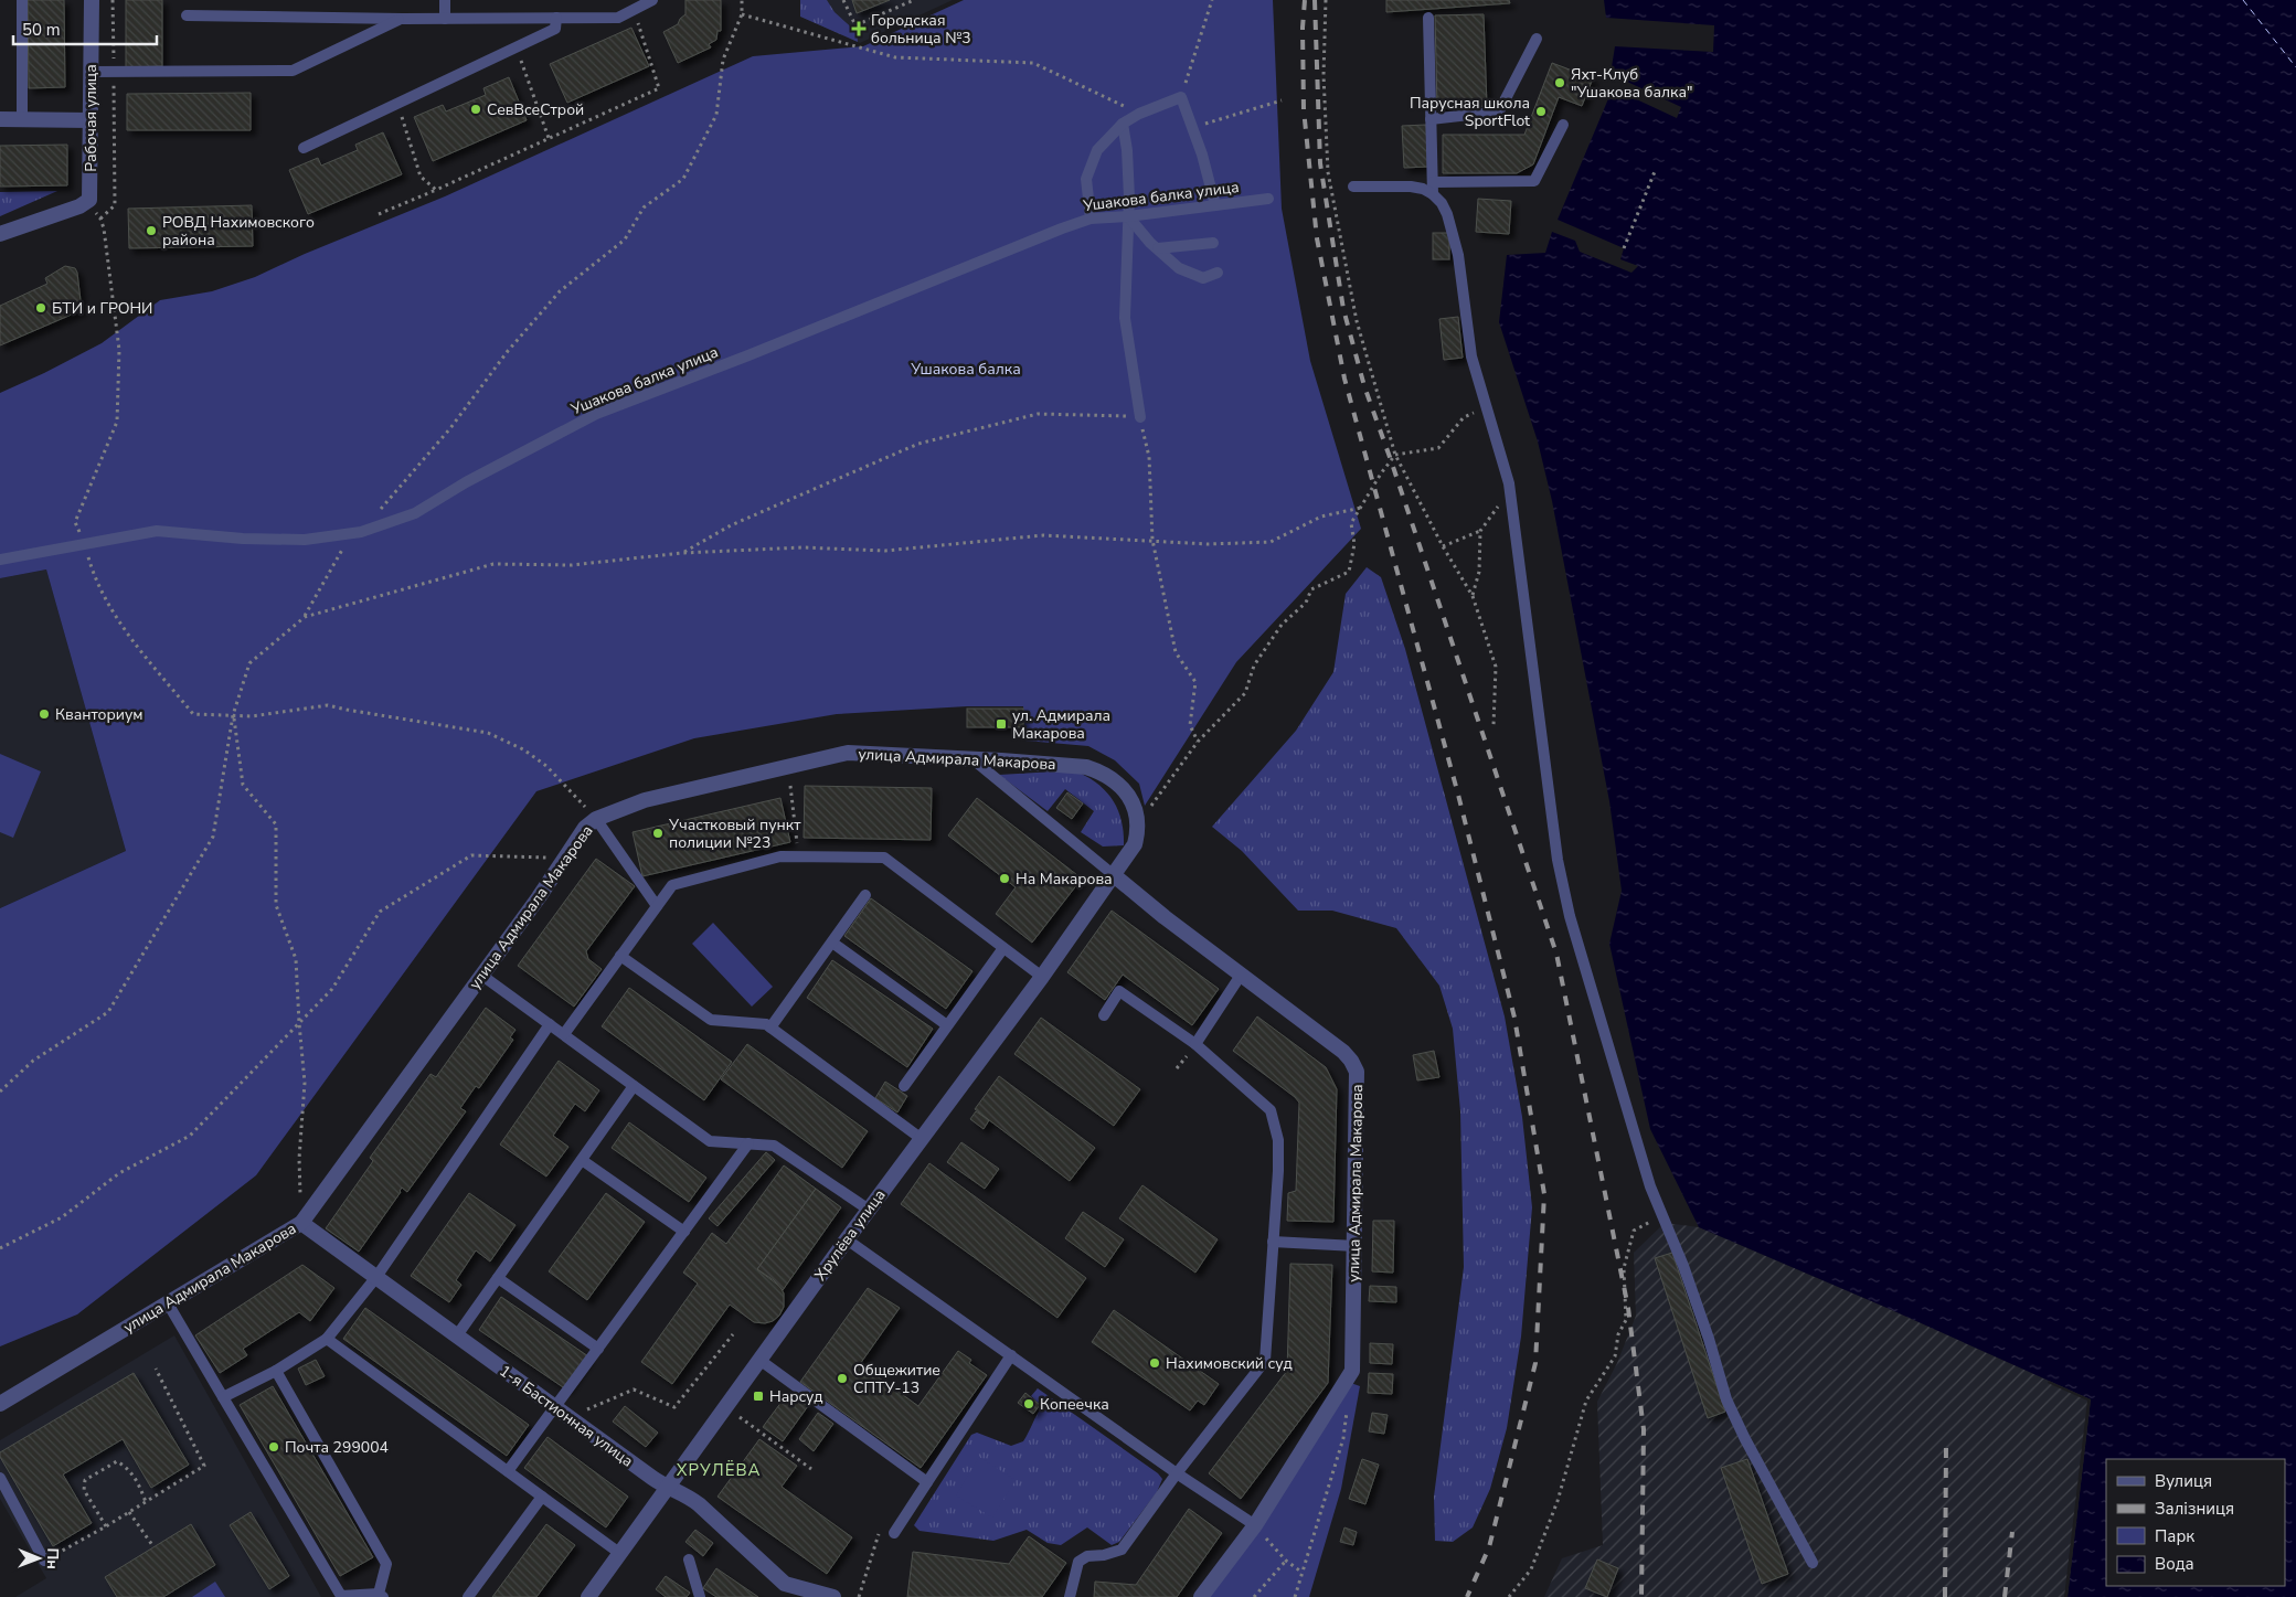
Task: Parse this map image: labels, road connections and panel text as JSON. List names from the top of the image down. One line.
{"streets":{"street":["Рабочая улица","улица Адмирала Макарова","Хрулёва улица","1-я Бастионная улица"],"lane":["Ушакова балка улица"]},"crossings":[["улица Адмирала Макарова","Хрулёва улица"],["улица Адмирала Макарова","1-я Бастионная улица"],["Хрулёва улица","1-я Бастионная улица"]],"districts":["ХРУЛЁВА"],"parks":["Ушакова балка"],"places":{"health":["Городская больница №3"],"other":["Яхт-Клуб \"Ушакова балка\"","СевВсеСтрой","Парусная школа SportFlot","РОВД Нахимовского района","БТИ и ГРОНИ","Кванториум","Участковый пункт полиции №23","На Макарова","Нахимовский суд","Общежитие СПТУ-13","Копеечка","Почта 299004"],"transit":["ул. Адмирала Макарова","Нарсуд"]},"legend":["Вулиця","Залізниця","Парк","Вода"],"scale_bar":"50 m","north":"right"}
